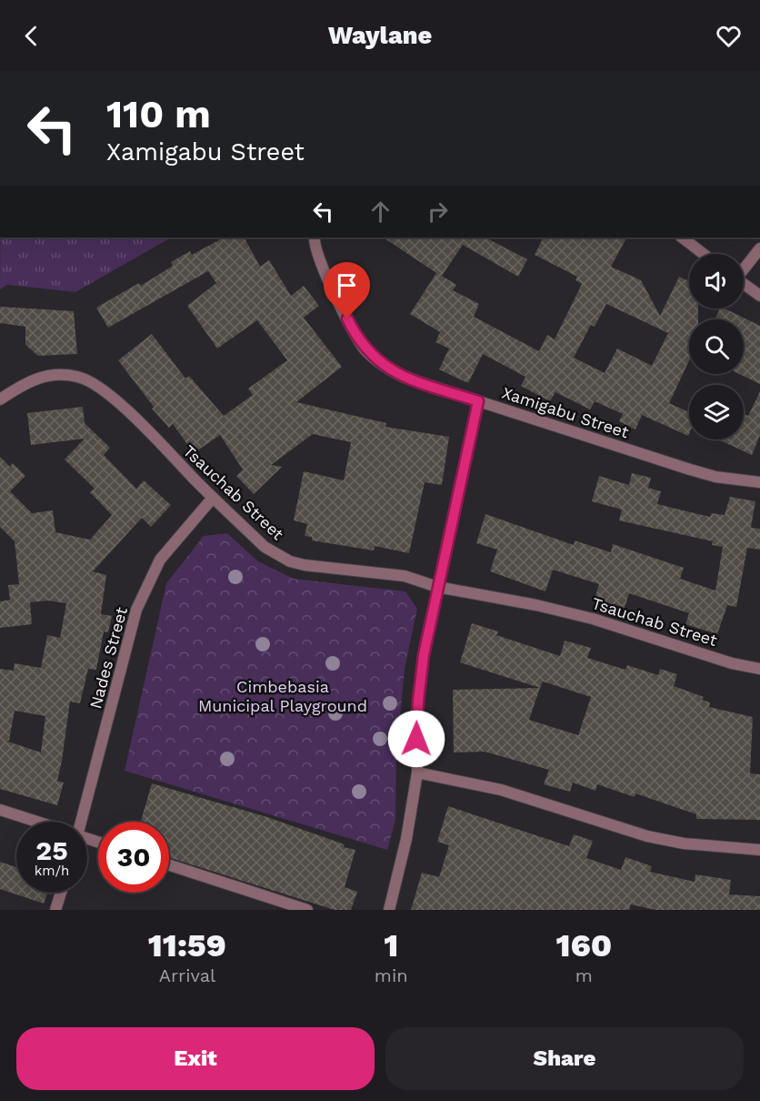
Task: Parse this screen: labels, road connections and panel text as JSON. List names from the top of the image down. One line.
{"streets":{"street":["Xamigabu Street","Tsauchab Street","Nades Street"]},"crossings":[["Tsauchab Street","Nades Street"]],"parks":["Cimbebasia Municipal Playground"],"page":{"header":"Waylane","turn":["110 m","Xamigabu Street"],"speed":"25 km/h","limit":"30","eta":["11:59","Arrival","1","min","160","m"],"buttons":["Exit","Share"]}}
